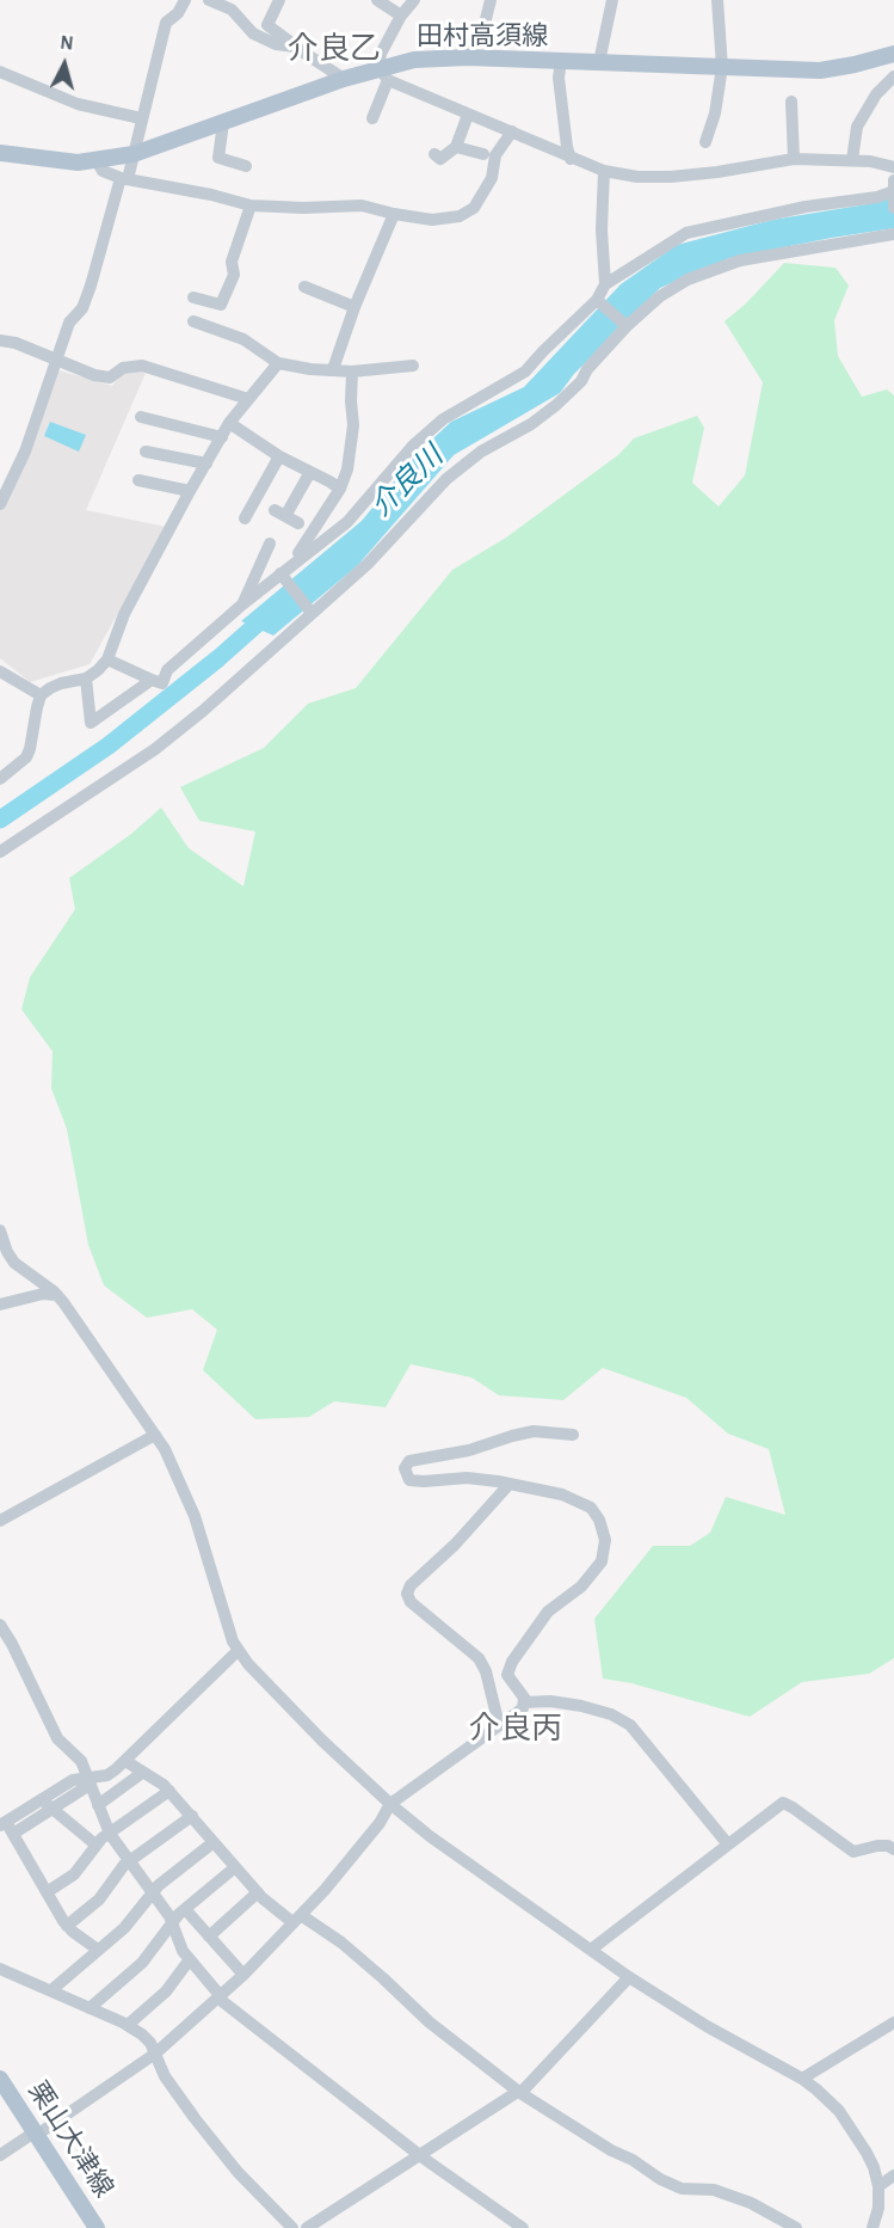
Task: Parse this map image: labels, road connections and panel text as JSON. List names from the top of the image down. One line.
{"streets":{"main road":["田村高須線","栗山大津線"]},"districts":["介良乙","介良丙"],"water":["介良川"],"north":"top"}
